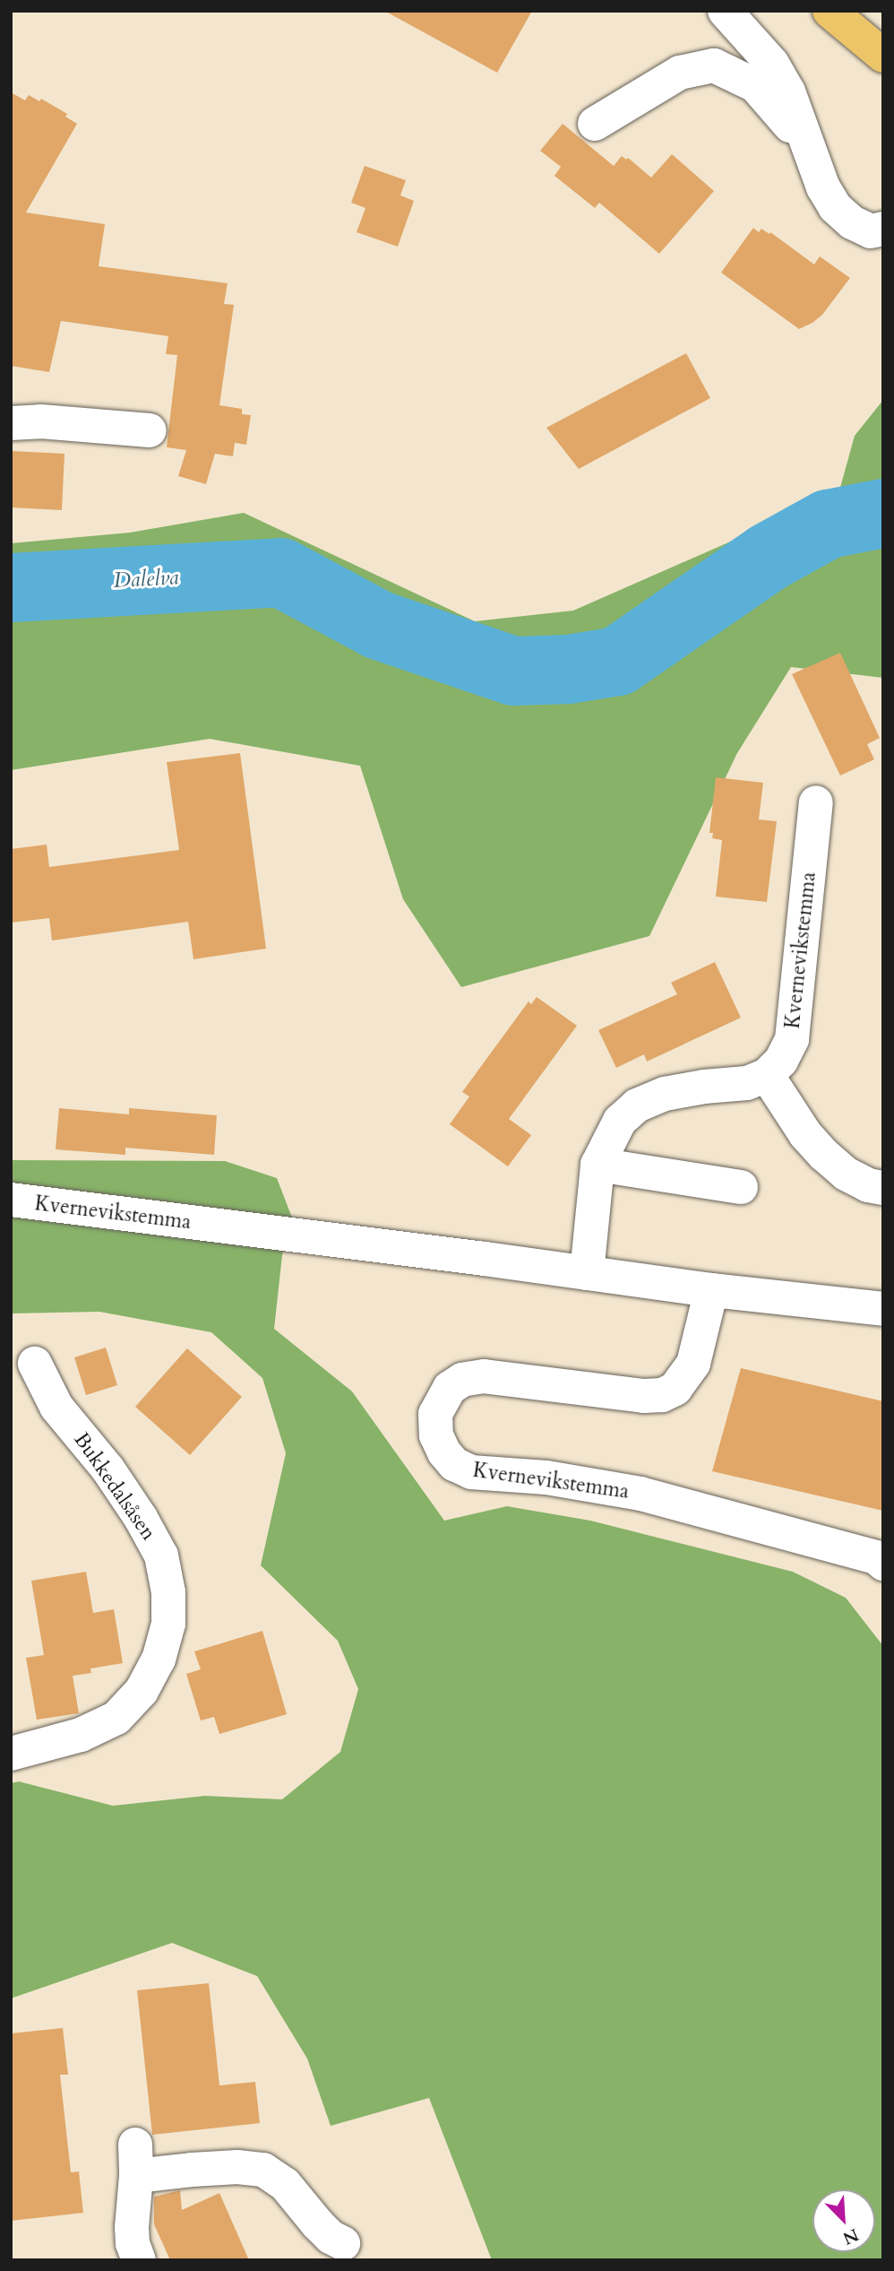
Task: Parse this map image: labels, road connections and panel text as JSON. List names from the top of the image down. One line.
{"streets":{"street":["Kvernevikstemma","Bukkedalsåsen"]},"water":["Dalelva"],"north":"bottom right"}
